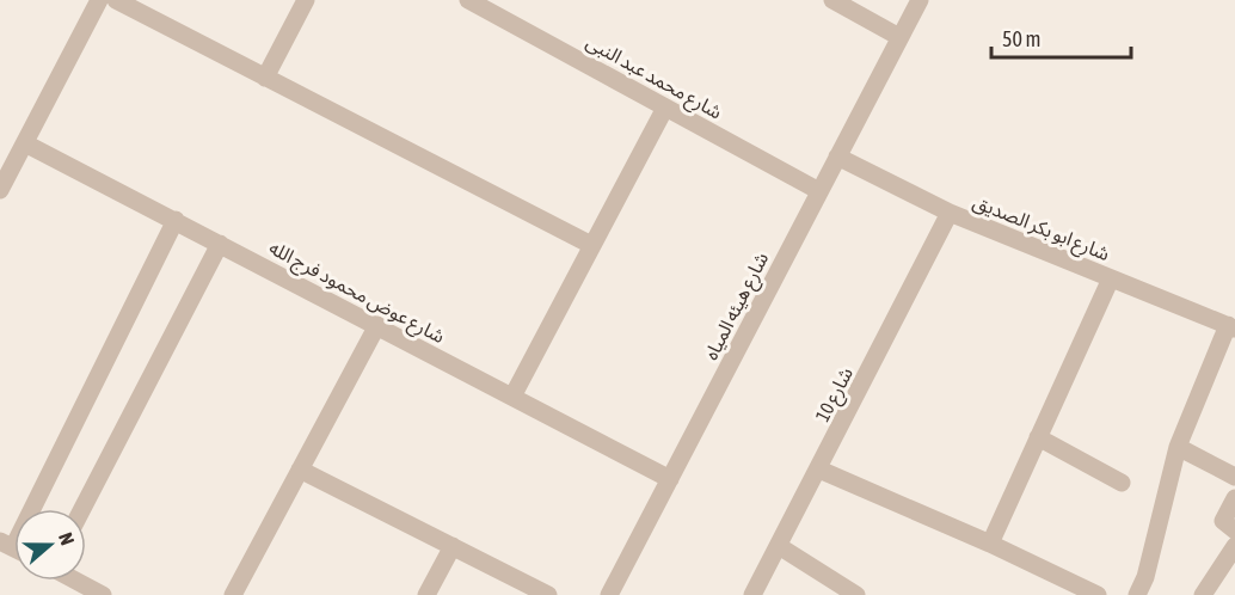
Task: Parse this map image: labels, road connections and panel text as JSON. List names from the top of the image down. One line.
{"streets":{"street":["شارع محمد عبد النبى","شارع ابو بكر الصديق","شارع عوض محمود فرج الله","شارع هيئه المياه","شارع 10"]},"crossings":[["شارع محمد عبد النبى","شارع هيئه المياه"],["شارع ابو بكر الصديق","شارع هيئه المياه"],["شارع ابو بكر الصديق","شارع 10"],["شارع عوض محمود فرج الله","شارع هيئه المياه"]],"scale_bar":"50 m","north":"right"}
